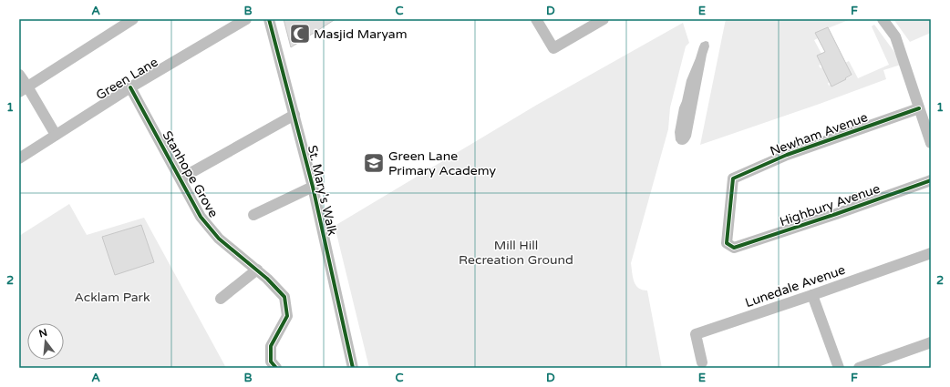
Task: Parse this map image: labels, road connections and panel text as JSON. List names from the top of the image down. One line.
{"streets":{"street":["Green Lane","Newham Avenue","Stanhope Grove","St. Mary's Walk","Highbury Avenue","Lunedale Avenue"]},"crossings":[["Green Lane","Stanhope Grove"],["Newham Avenue","Highbury Avenue"]],"parks":["Mill Hill Recreation Ground","Acklam Park"],"places":{"mosque":["Masjid Maryam"],"school or university":["Green Lane Primary Academy"]},"north":"top","grid":{"columns":["A","B","C","D","E","F"],"rows":["1","2"]}}
